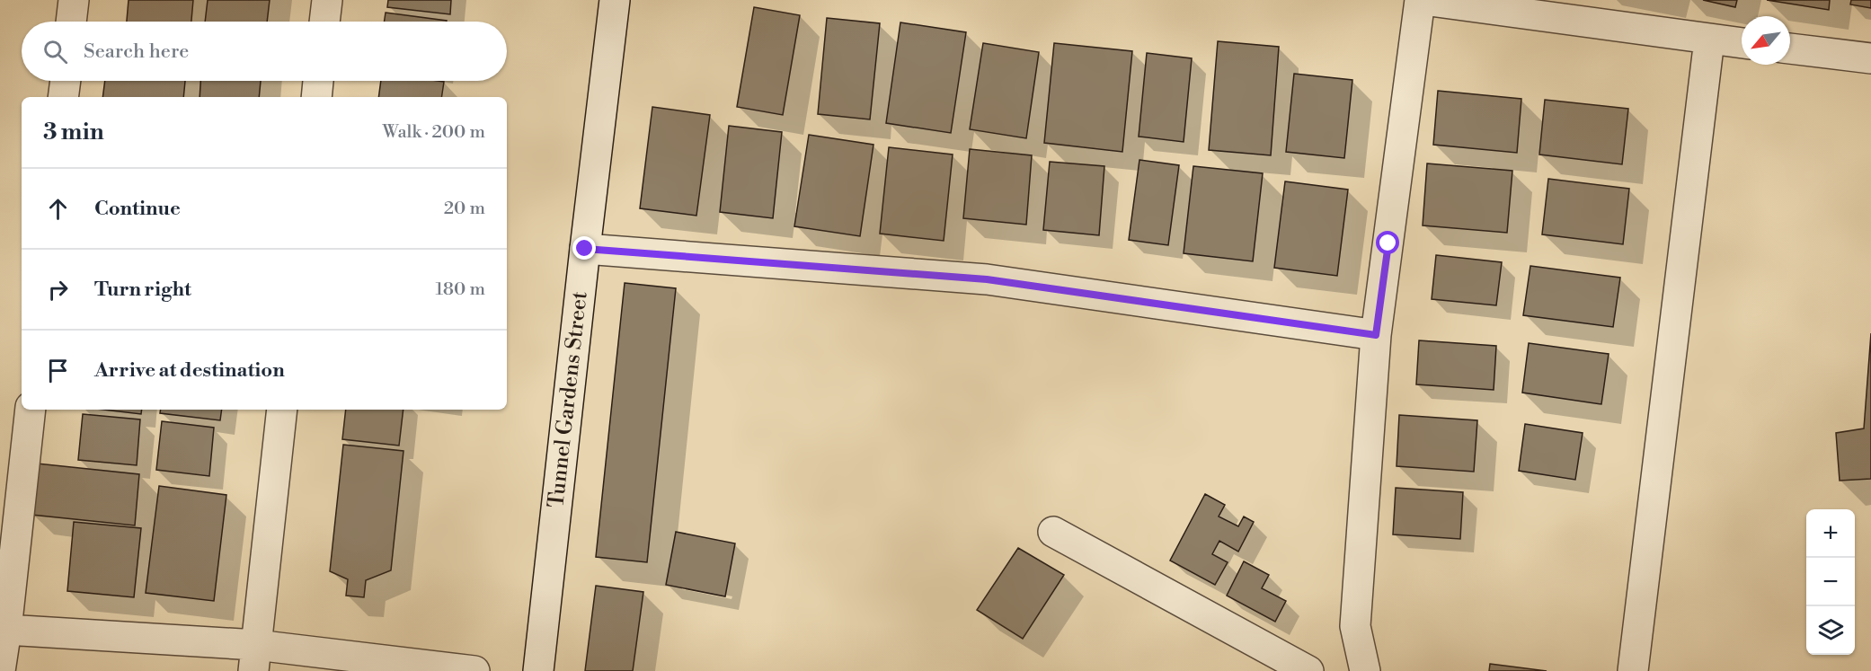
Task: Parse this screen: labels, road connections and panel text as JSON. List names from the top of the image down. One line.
{"streets":{"street":["Tunnel Gardens Street"]},"north":"bottom left","page":{"search":"Search here","heading":["3 min","Walk · 200 m"],"list":[["Continue","20 m"],["Turn right","180 m"],"Arrive at destination"],"map_buttons":["+","−"]}}
